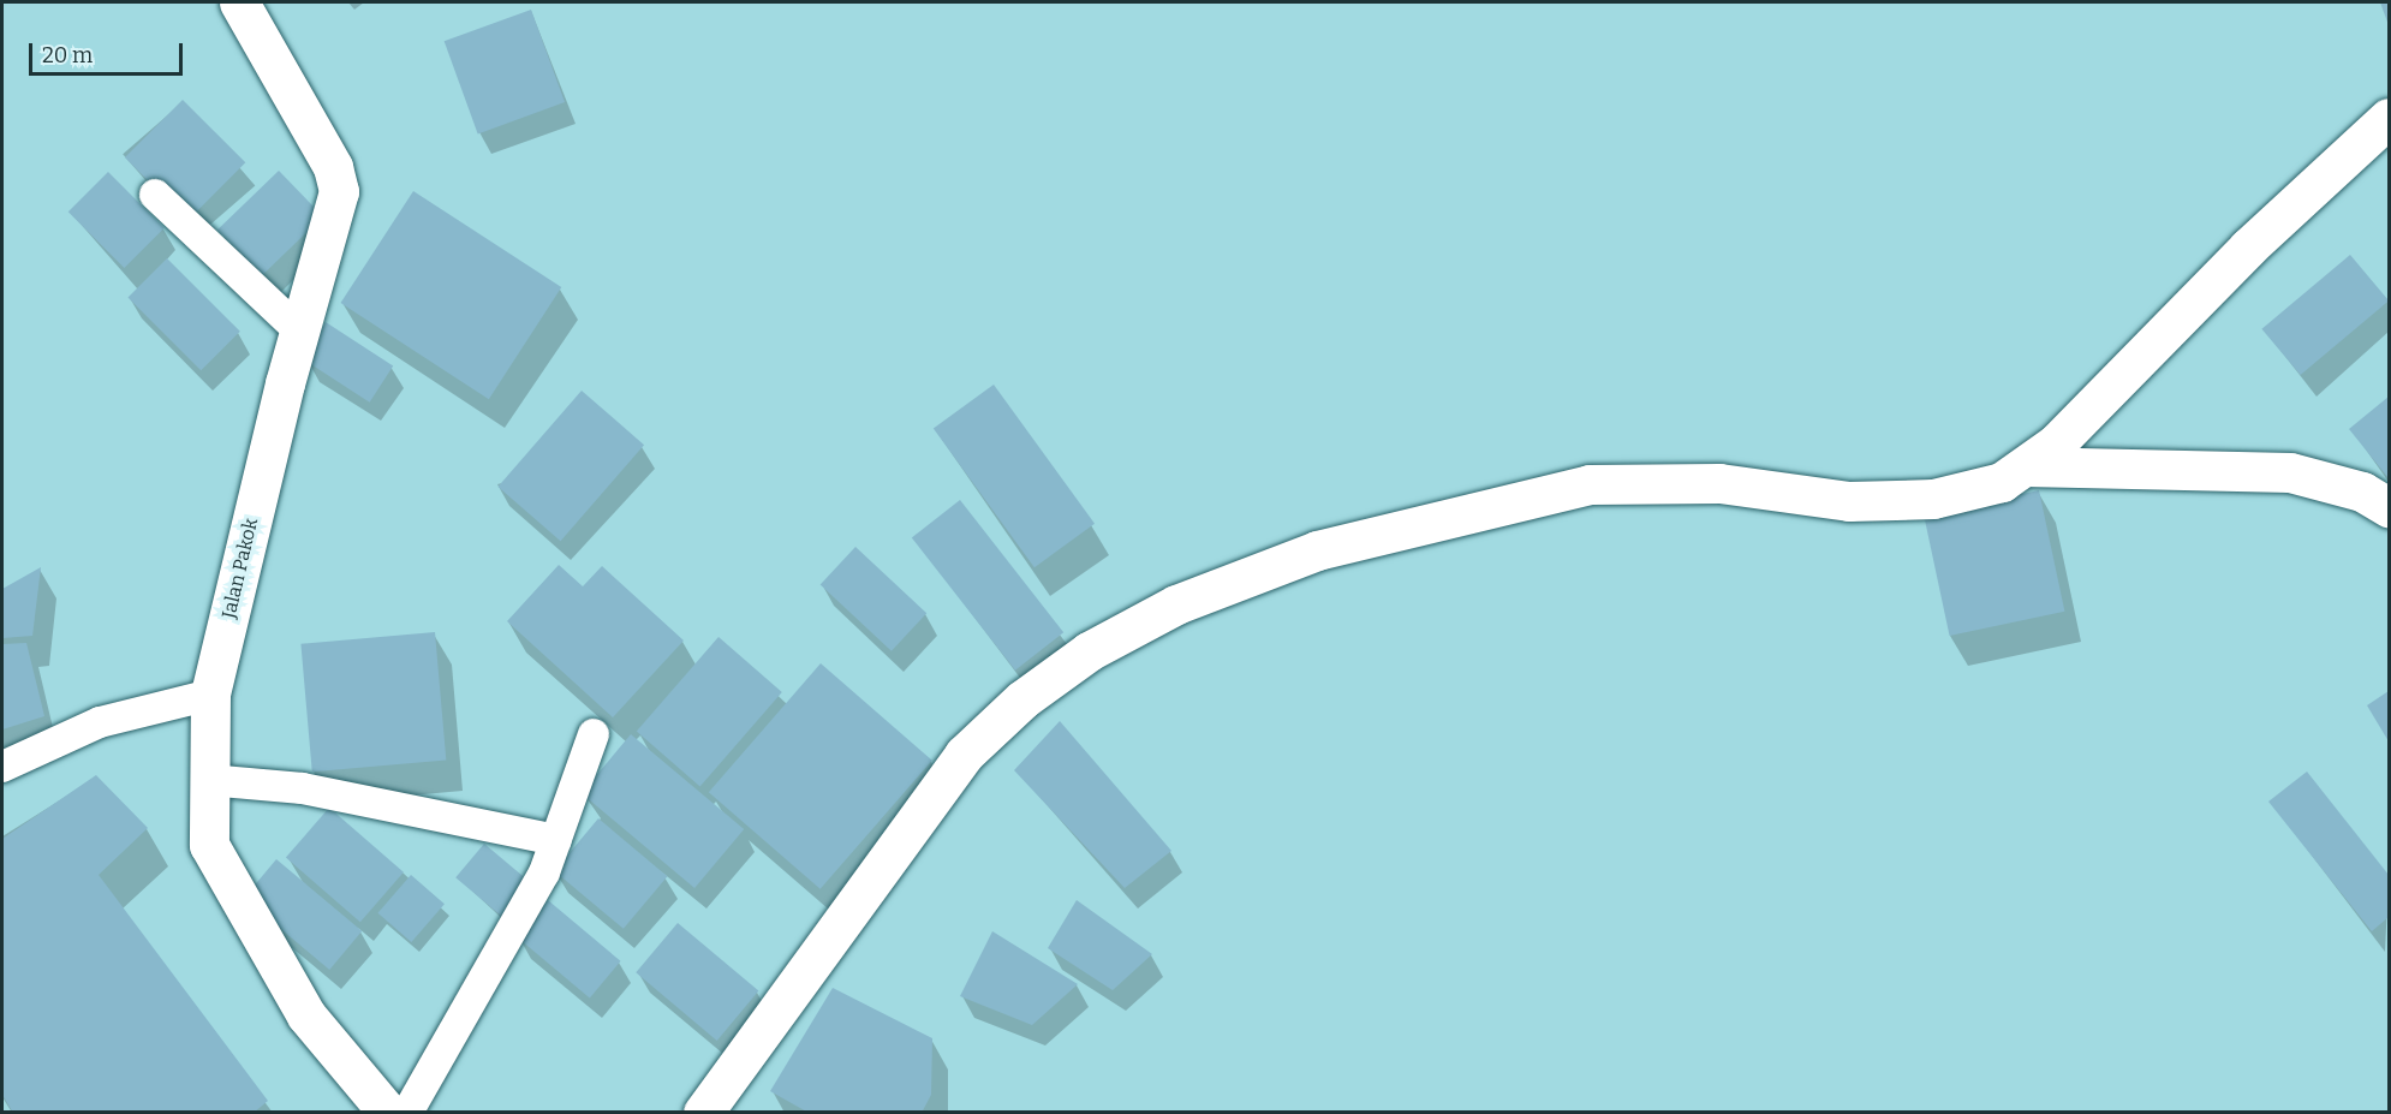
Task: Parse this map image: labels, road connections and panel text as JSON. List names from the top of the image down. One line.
{"streets":{"street":["Jalan Pakok"]},"scale_bar":"20 m"}
